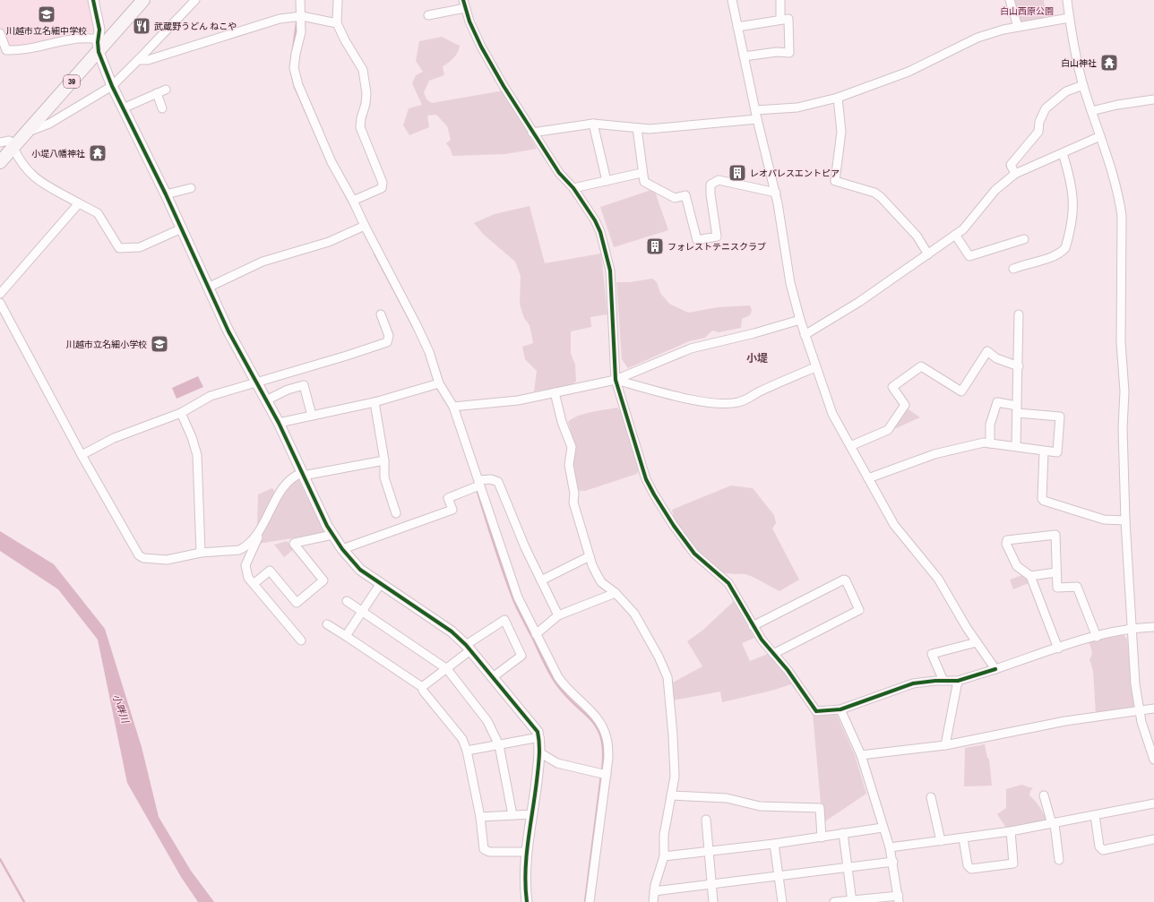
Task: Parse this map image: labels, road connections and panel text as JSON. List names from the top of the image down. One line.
{"streets":{"main road":["39"]},"districts":["小堤"],"water":["小畔川"],"parks":["白山西原公園"],"places":{"school or university":["川越市立名細中学校","川越市立名細小学校"],"restaurant":["武蔵野うどん ねこや"],"temple":["白山神社","小堤八幡神社"],"building":["レオパレスエントピア","フォレストテニスクラブ"]}}
